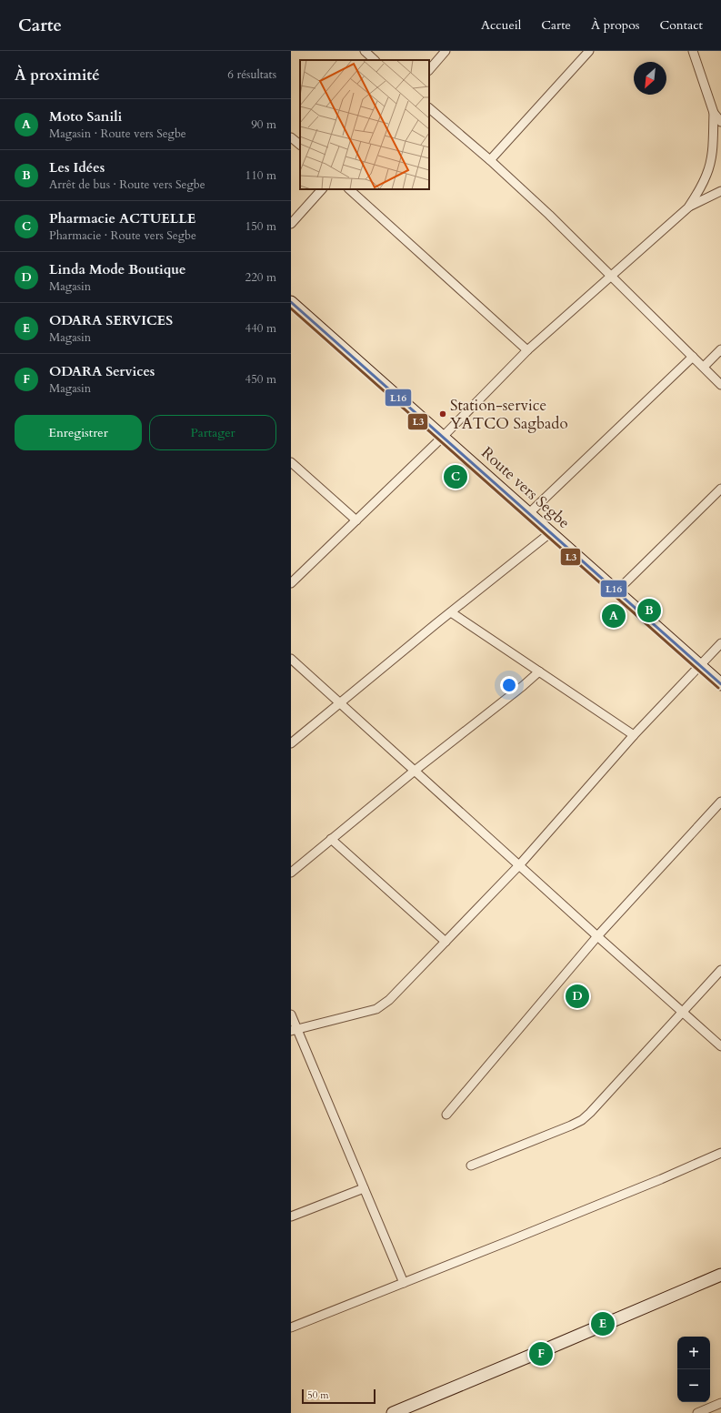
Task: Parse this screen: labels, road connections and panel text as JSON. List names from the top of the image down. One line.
{"streets":{"main road":["Route vers Segbe"]},"places":["Station-service YATCO Sagbado"],"lines":["transit line L16","transit line L3"],"scale_bar":"50 m","north":"bottom left","page":{"header":"Carte","nav":["Accueil","Carte","À propos","Contact"],"heading":["À proximité","6 résultats"],"list":[{"mark":"A","name":"Moto Sanili","note":"Magasin · Route vers Segbe","value":"90 m"},{"mark":"B","name":"Les Idées","note":"Arrêt de bus · Route vers Segbe","value":"110 m"},{"mark":"C","name":"Pharmacie ACTUELLE","note":"Pharmacie · Route vers Segbe","value":"150 m"},{"mark":"D","name":"Linda Mode Boutique","note":"Magasin","value":"220 m"},{"mark":"E","name":"ODARA SERVICES","note":"Magasin","value":"440 m"},{"mark":"F","name":"ODARA Services","note":"Magasin","value":"450 m"}],"buttons":["Enregistrer","Partager"],"pins":["C","B","A","D","E","F"],"map_buttons":["+","−"],"scale":"50 m"}}
